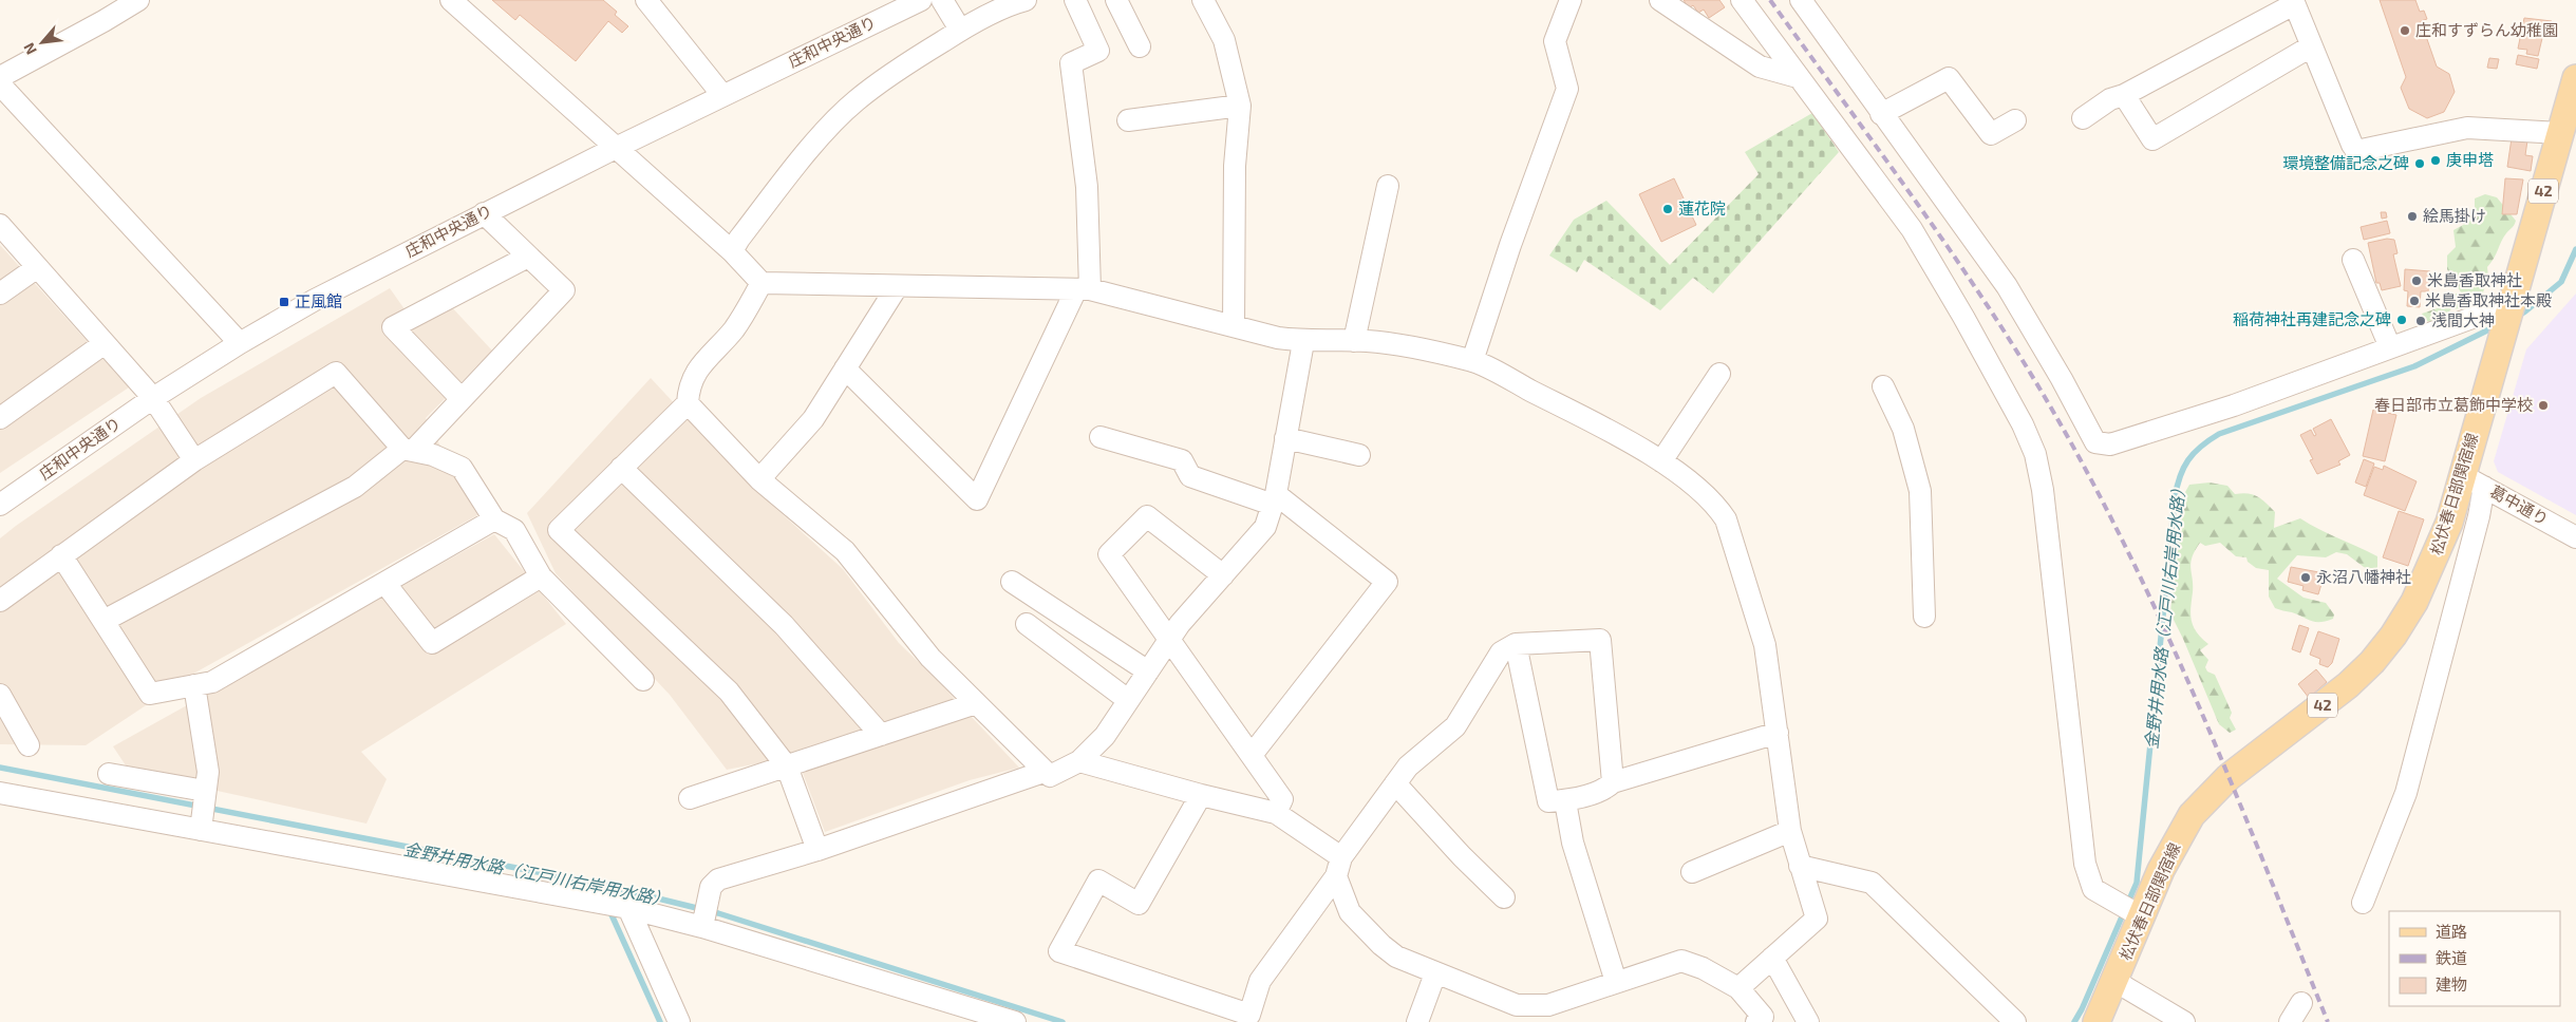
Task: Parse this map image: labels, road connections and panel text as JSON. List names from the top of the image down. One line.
{"streets":{"main road":["42","松伏春日部関宿線"],"street":["庄和中央通り","葛中通り"]},"crossings":[["松伏春日部関宿線","葛中通り"]],"water":["金野井用水路（江戸川右岸用水路）"],"places":{"other":["庄和すずらん幼稚園","庚申塔","環境整備記念之碑","蓮花院","絵馬掛け","米島香取神社","米島香取神社本殿","稲荷神社再建記念之碑","浅間大神","春日部市立葛飾中学校","永沼八幡神社"],"transit":["正風館"]},"legend":["道路","鉄道","建物"],"north":"bottom left"}
